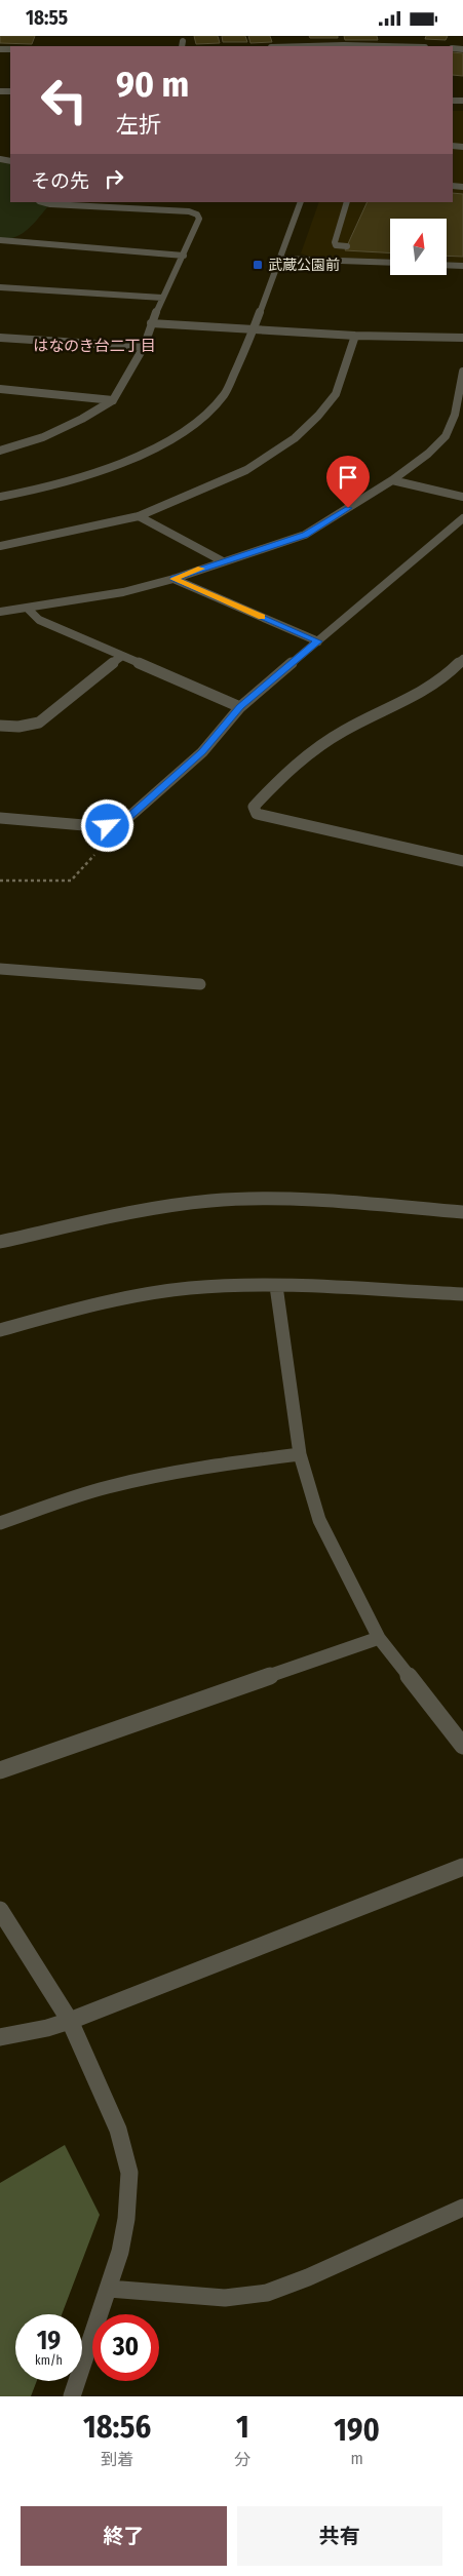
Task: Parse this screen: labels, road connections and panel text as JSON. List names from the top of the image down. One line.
{"districts":["はなのき台二丁目"],"places":{"transit":["武蔵公園前"]},"north":"top","page":{"status":"18:55","turn":["90 m","左折"],"then":"その先","speed":"19 km/h","limit":"30","eta":["18:56","到着","1","分","190","m"],"buttons":["終了","共有"]}}
